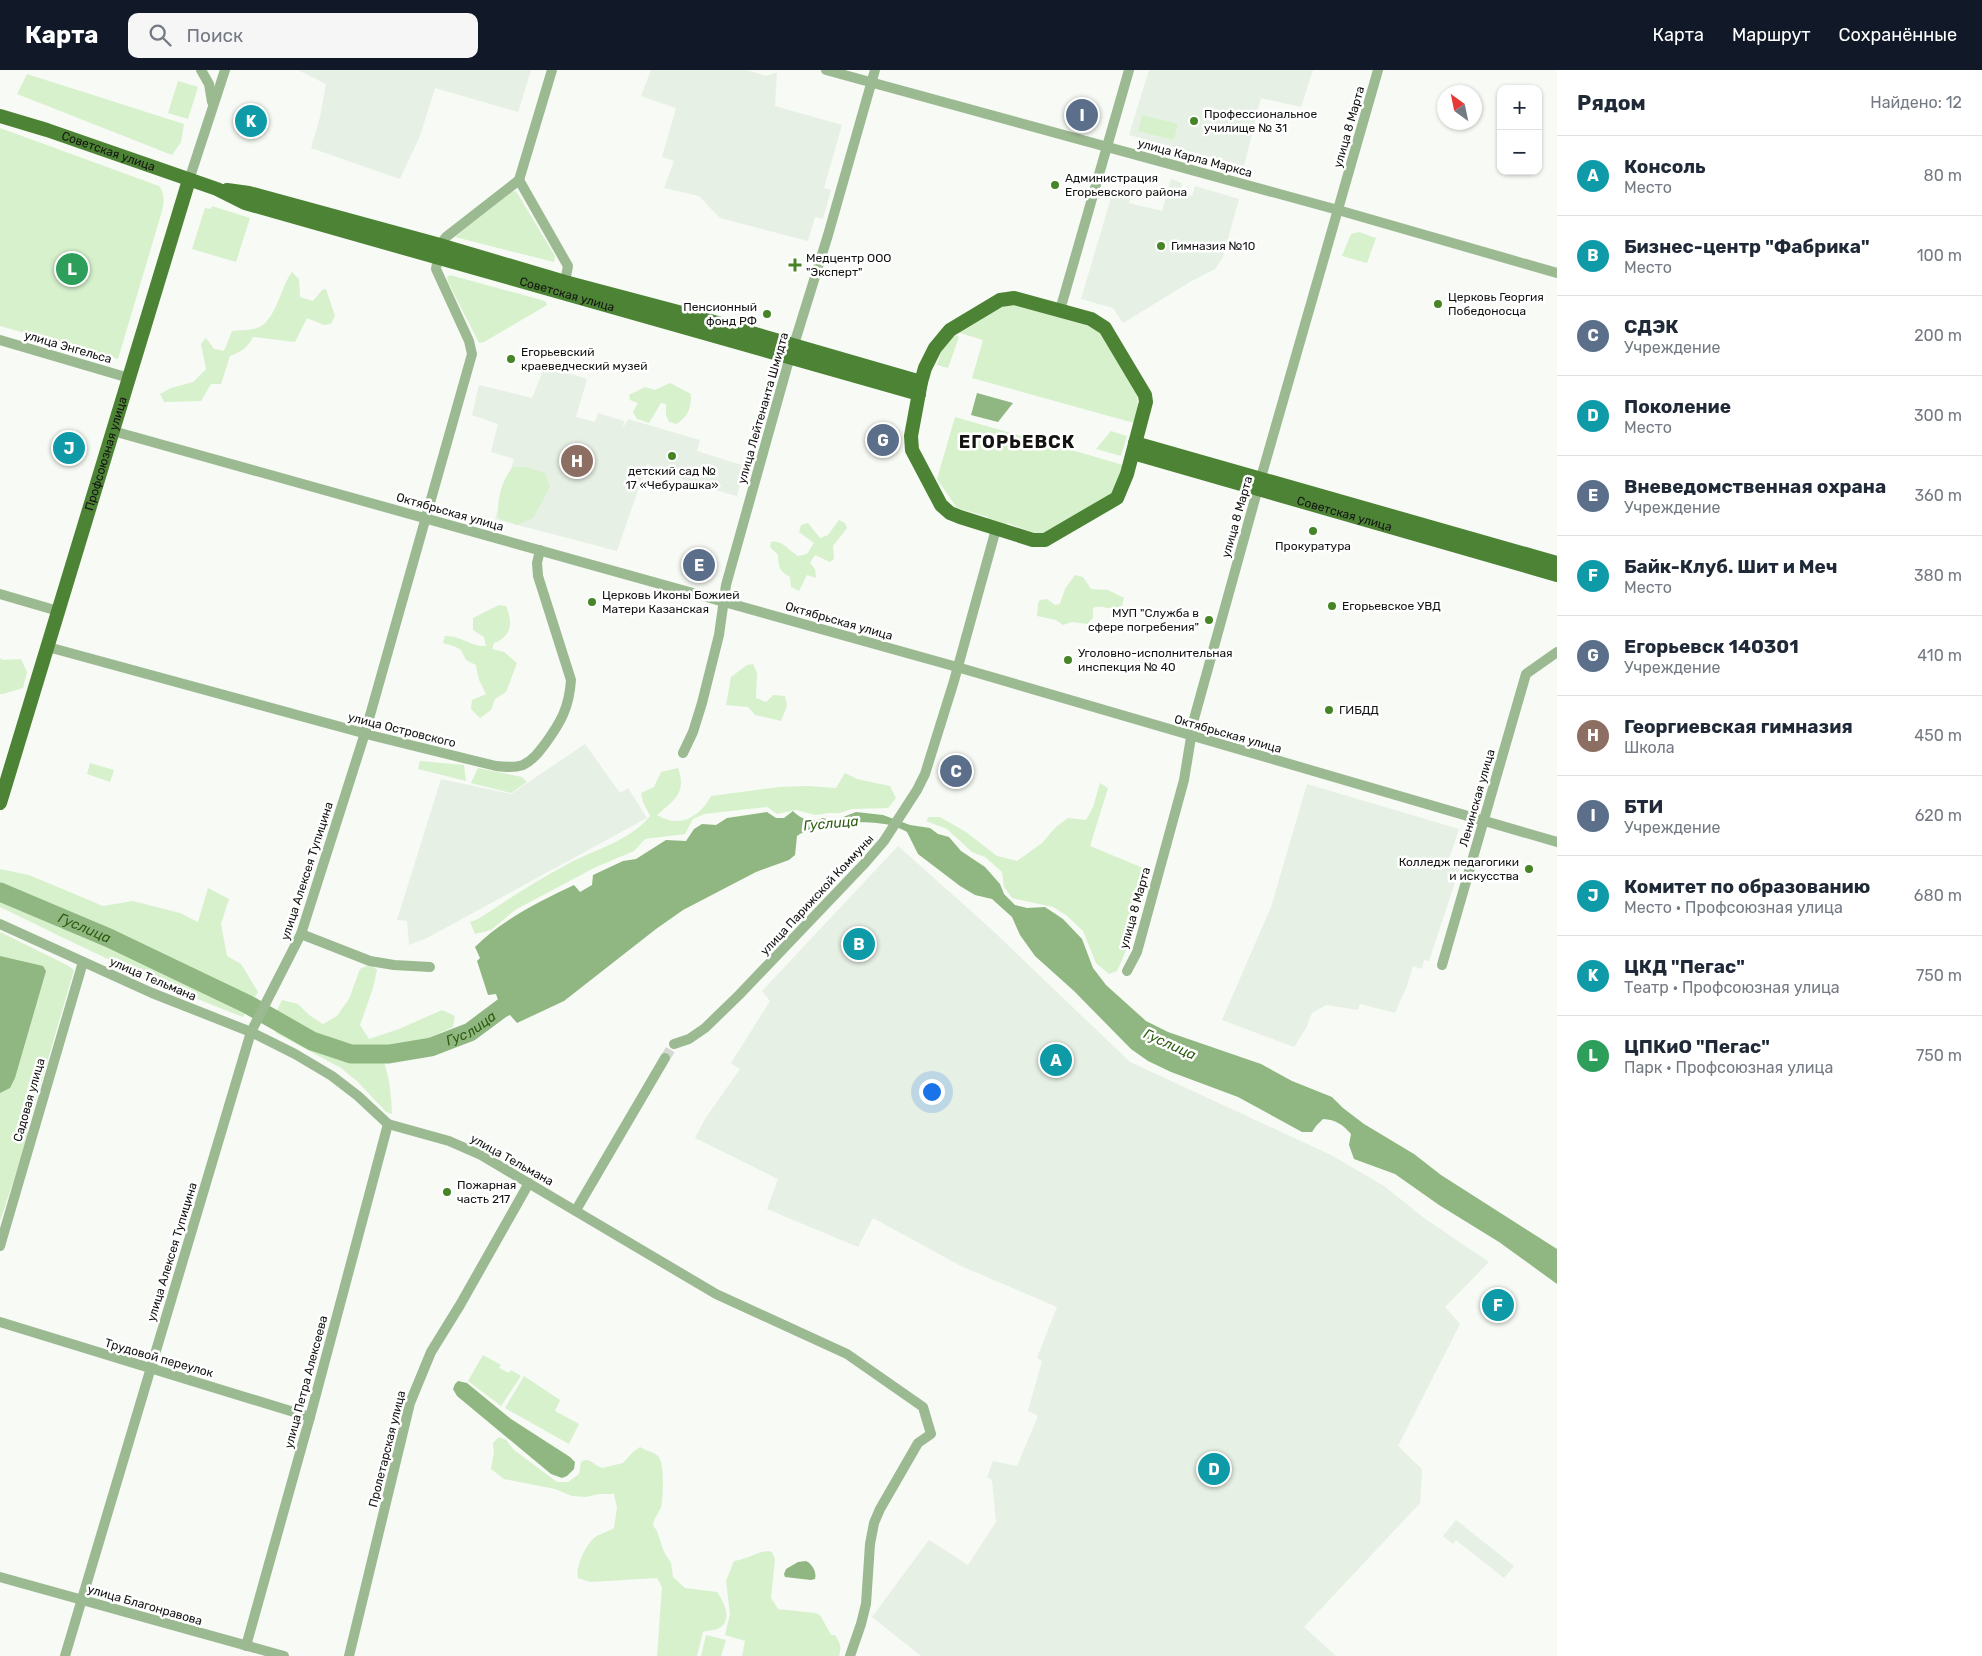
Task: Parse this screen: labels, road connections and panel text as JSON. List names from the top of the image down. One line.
{"streets":{"main road":["Советская улица","Профсоюзная улица"],"street":["улица 8 Марта","улица Карла Маркса","улица Энгельса","улица Лейтенанта Шмидта","Октябрьская улица","улица Островского","Ленинская улица","улица Алексея Тупицина","улица Парижской Коммуны","улица Тельмана","Садовая улица","Трудовой переулок","улица Петра Алексеева","Пролетарская улица","улица Благонравова"]},"crossings":[["улица 8 Марта","Советская улица"],["улица 8 Марта","улица Карла Маркса"],["улица 8 Марта","Октябрьская улица"],["Советская улица","улица Лейтенанта Шмидта"],["Советская улица","Профсоюзная улица"],["Советская улица","улица Алексея Тупицина"],["улица Карла Маркса","улица Лейтенанта Шмидта"],["улица Энгельса","Профсоюзная улица"],["улица Лейтенанта Шмидта","Октябрьская улица"],["Профсоюзная улица","Октябрьская улица"],["Профсоюзная улица","улица Островского"],["Октябрьская улица","улица Островского"],["Октябрьская улица","Ленинская улица"],["Октябрьская улица","улица Алексея Тупицина"],["Октябрьская улица","улица Парижской Коммуны"],["улица Островского","улица Алексея Тупицина"],["улица Алексея Тупицина","улица Тельмана"],["улица Алексея Тупицина","Трудовой переулок"],["улица Алексея Тупицина","улица Благонравова"],["улица Тельмана","Садовая улица"],["улица Тельмана","улица Петра Алексеева"],["улица Тельмана","Пролетарская улица"],["Трудовой переулок","улица Петра Алексеева"],["улица Петра Алексеева","улица Благонравова"]],"districts":["ЕГОРЬЕВСК"],"water":["Гуслица"],"places":{"other":["Профессиональное училище № 31","Администрация Егорьевского района","Гимназия №10","Церковь Георгия Победоносца","Пенсионный фонд РФ","Егорьевский краеведческий музей","детский сад № 17 «Чебурашка»","Прокуратура","Церковь Иконы Божией Матери Казанская","Егорьевское УВД","МУП \"Служба в сфере погребения\"","Уголовно-исполнительная инспекция № 40","ГИБДД","Колледж педагогики и искусства","Пожарная часть 217"],"health":["Медцентр ООО \"Эксперт\""]},"north":"top left","page":{"header":"Карта","search":"Поиск","nav":["Карта","Маршрут","Сохранённые"],"heading":["Рядом","Найдено: 12"],"map_buttons":["+","−"],"pins":["I","K","L","G","J","H","E","C","B","A","F","D"],"list":[{"mark":"A","name":"Консоль","note":"Место","value":"80 m"},{"mark":"B","name":"Бизнес-центр \"Фабрика\"","note":"Место","value":"100 m"},{"mark":"C","name":"СДЭК","note":"Учреждение","value":"200 m"},{"mark":"D","name":"Поколение","note":"Место","value":"300 m"},{"mark":"E","name":"Вневедомственная охрана","note":"Учреждение","value":"360 m"},{"mark":"F","name":"Байк-Клуб. Шит и Меч","note":"Место","value":"380 m"},{"mark":"G","name":"Егорьевск 140301","note":"Учреждение","value":"410 m"},{"mark":"H","name":"Георгиевская гимназия","note":"Школа","value":"450 m"},{"mark":"I","name":"БТИ","note":"Учреждение","value":"620 m"},{"mark":"J","name":"Комитет по образованию","note":"Место · Профсоюзная улица","value":"680 m"},{"mark":"K","name":"ЦКД \"Пегас\"","note":"Театр · Профсоюзная улица","value":"750 m"},{"mark":"L","name":"ЦПКиО \"Пегас\"","note":"Парк · Профсоюзная улица","value":"750 m"}]}}
